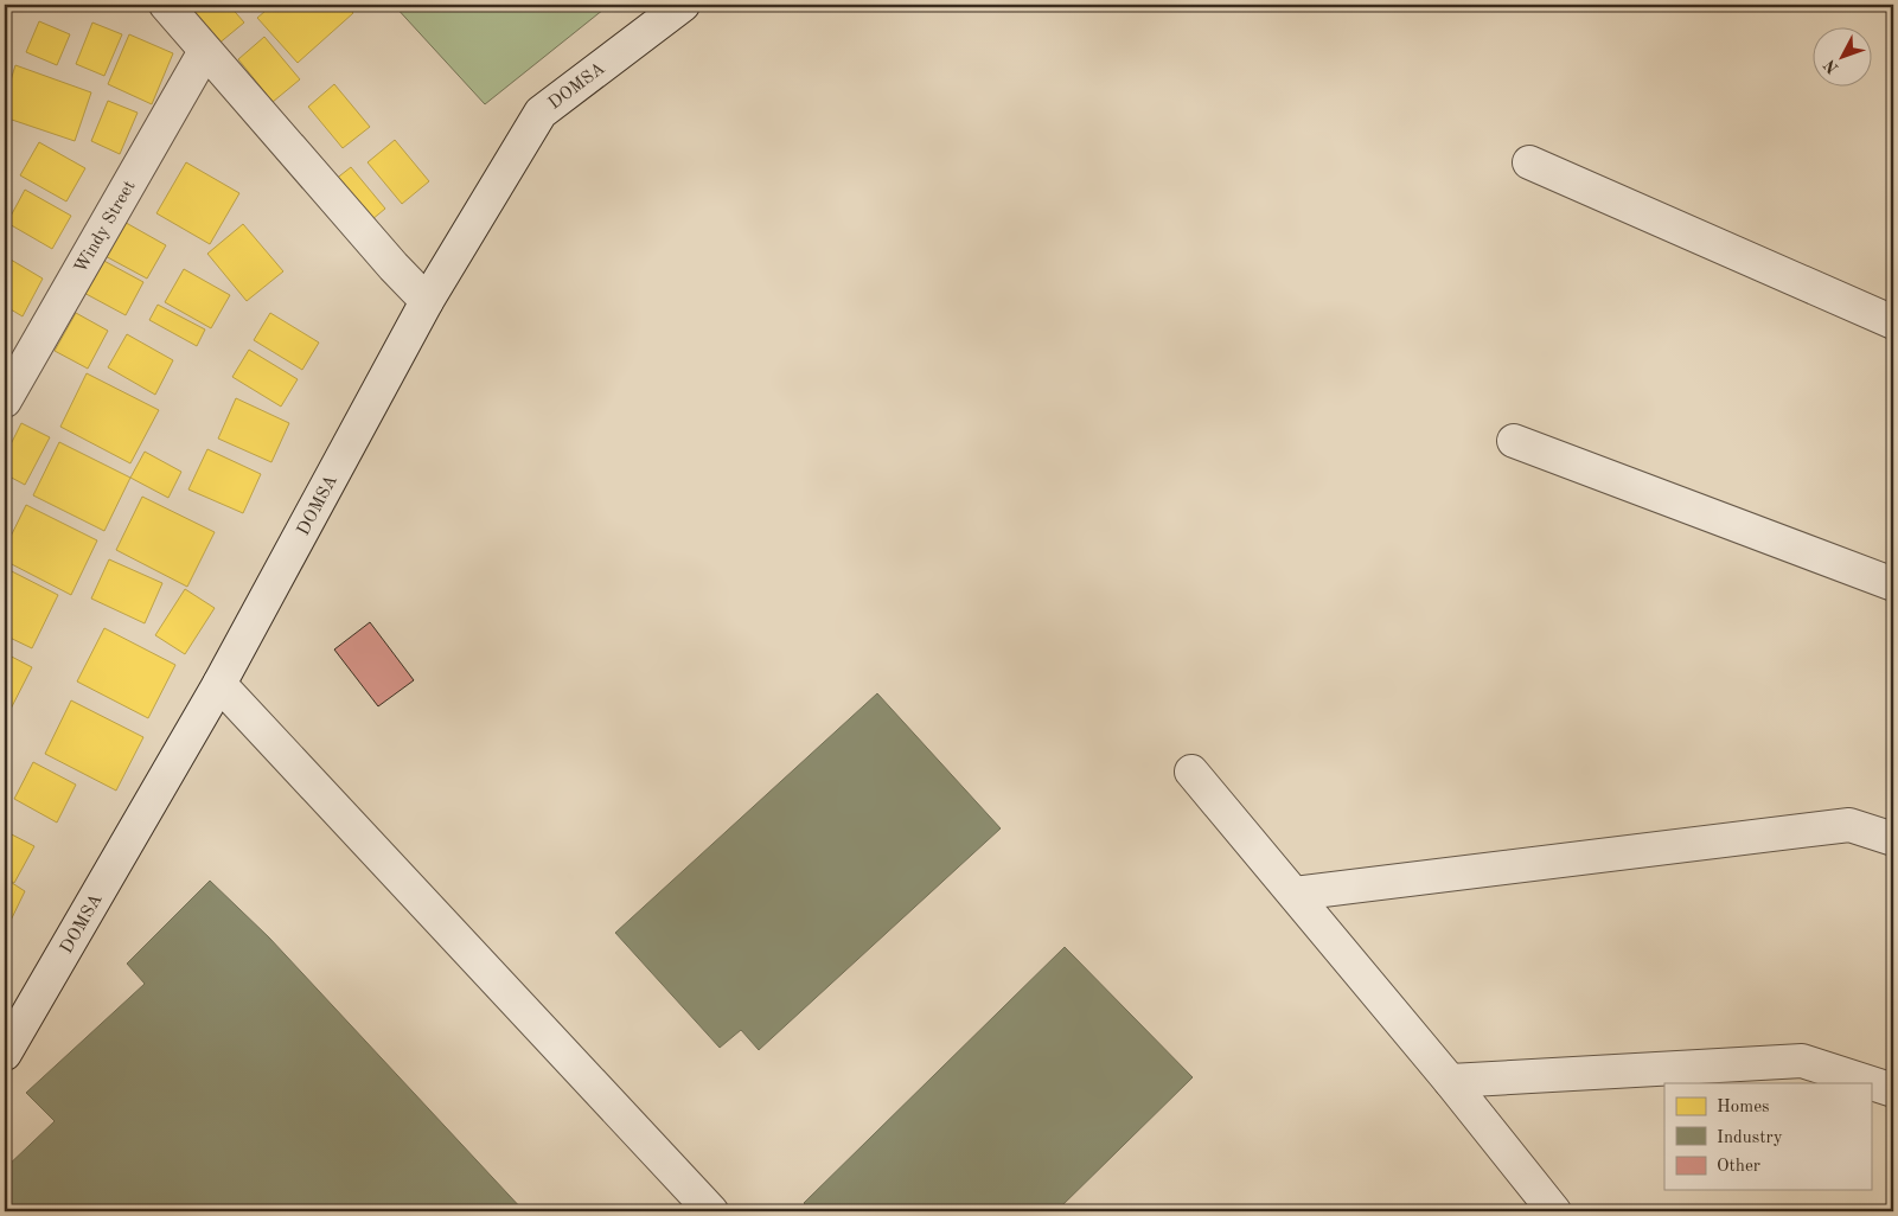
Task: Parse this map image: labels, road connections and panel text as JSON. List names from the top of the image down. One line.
{"streets":{"street":["DOMSA","Windy Street"]},"legend":["Homes","Industry","Other"],"north":"bottom left"}
